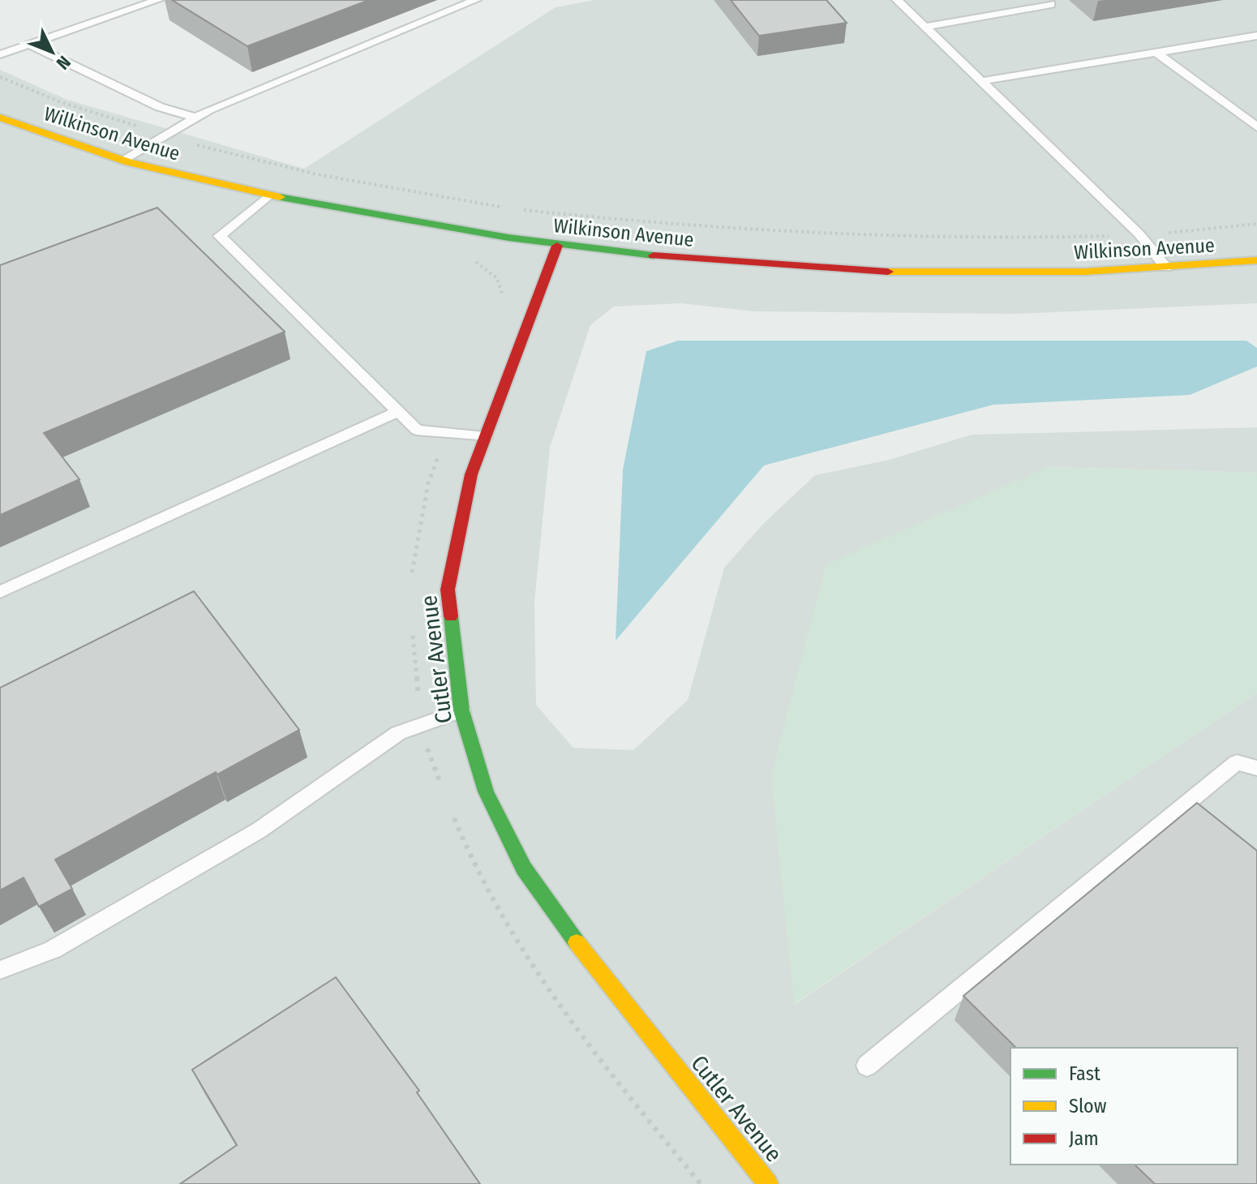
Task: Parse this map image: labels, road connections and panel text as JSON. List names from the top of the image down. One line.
{"streets":{"street":["Wilkinson Avenue","Cutler Avenue"]},"crossings":[["Wilkinson Avenue","Cutler Avenue"]],"legend":["Fast","Slow","Jam"],"north":"bottom right"}
